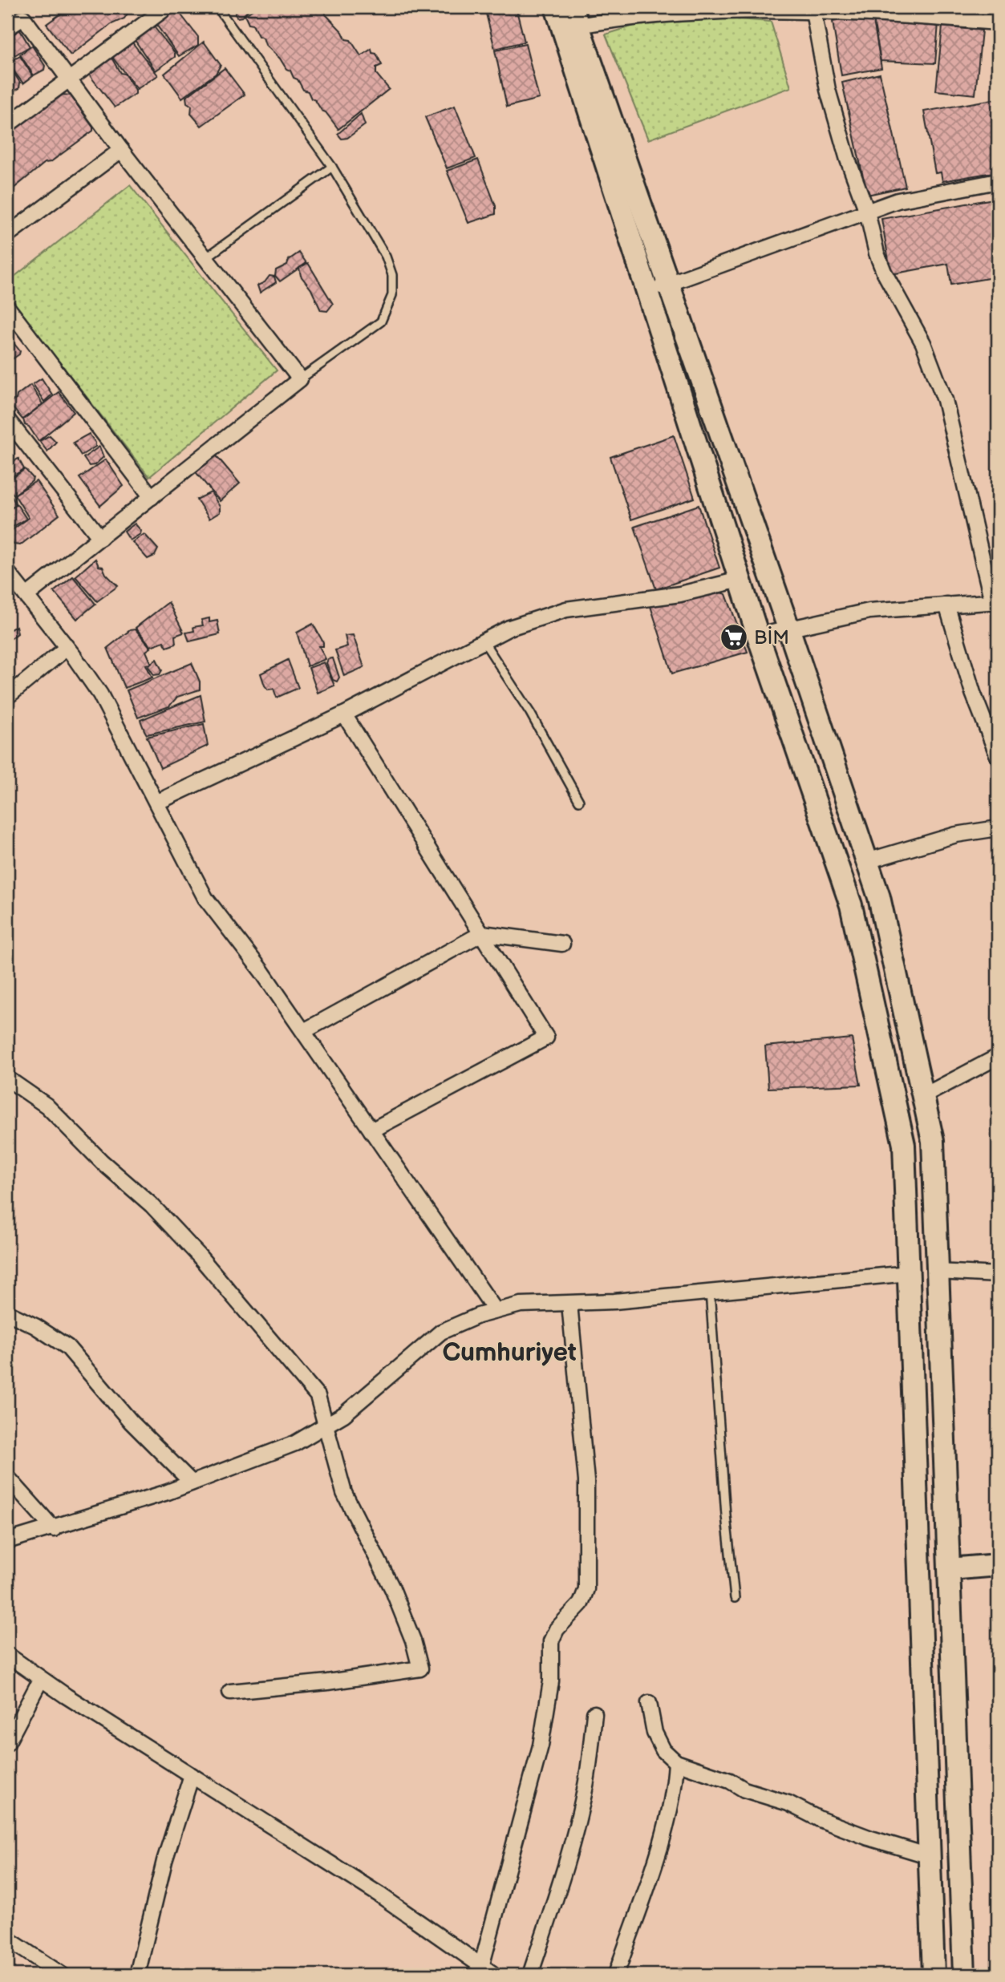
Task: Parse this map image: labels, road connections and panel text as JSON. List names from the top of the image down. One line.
{"districts":["Cumhuriyet"],"places":{"supermarket":["BİM"]}}
